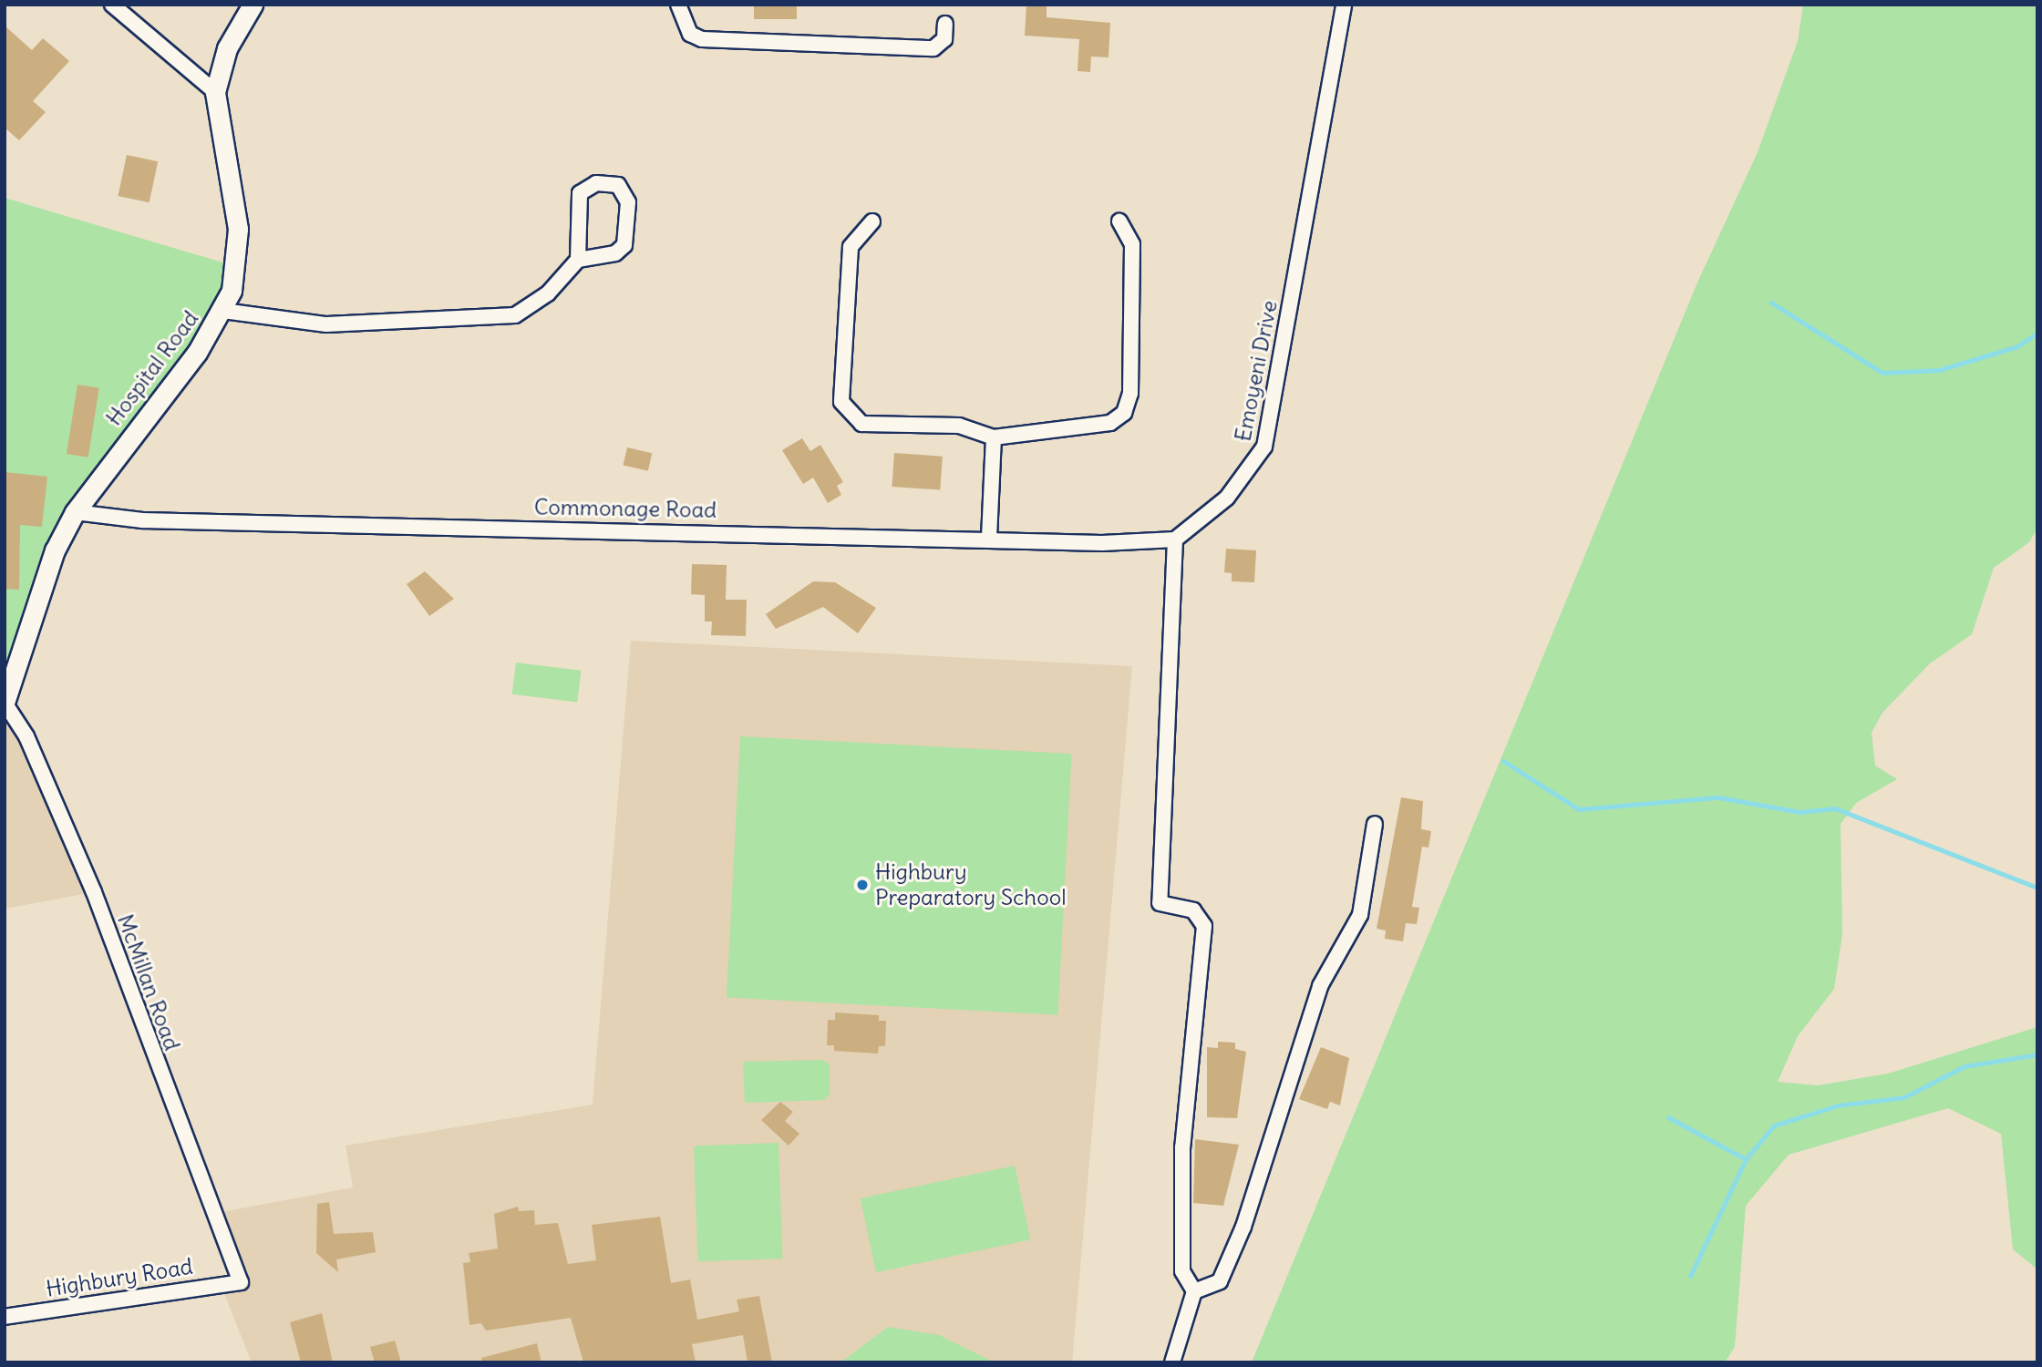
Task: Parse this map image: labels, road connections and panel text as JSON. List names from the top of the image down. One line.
{"streets":{"street":["Hospital Road","Emoyeni Drive","Commonage Road","McMillan Road","Highbury Road"]},"crossings":[["Hospital Road","Commonage Road"],["Hospital Road","McMillan Road"],["Emoyeni Drive","Commonage Road"],["McMillan Road","Highbury Road"]],"places":["Highbury Preparatory School"]}
